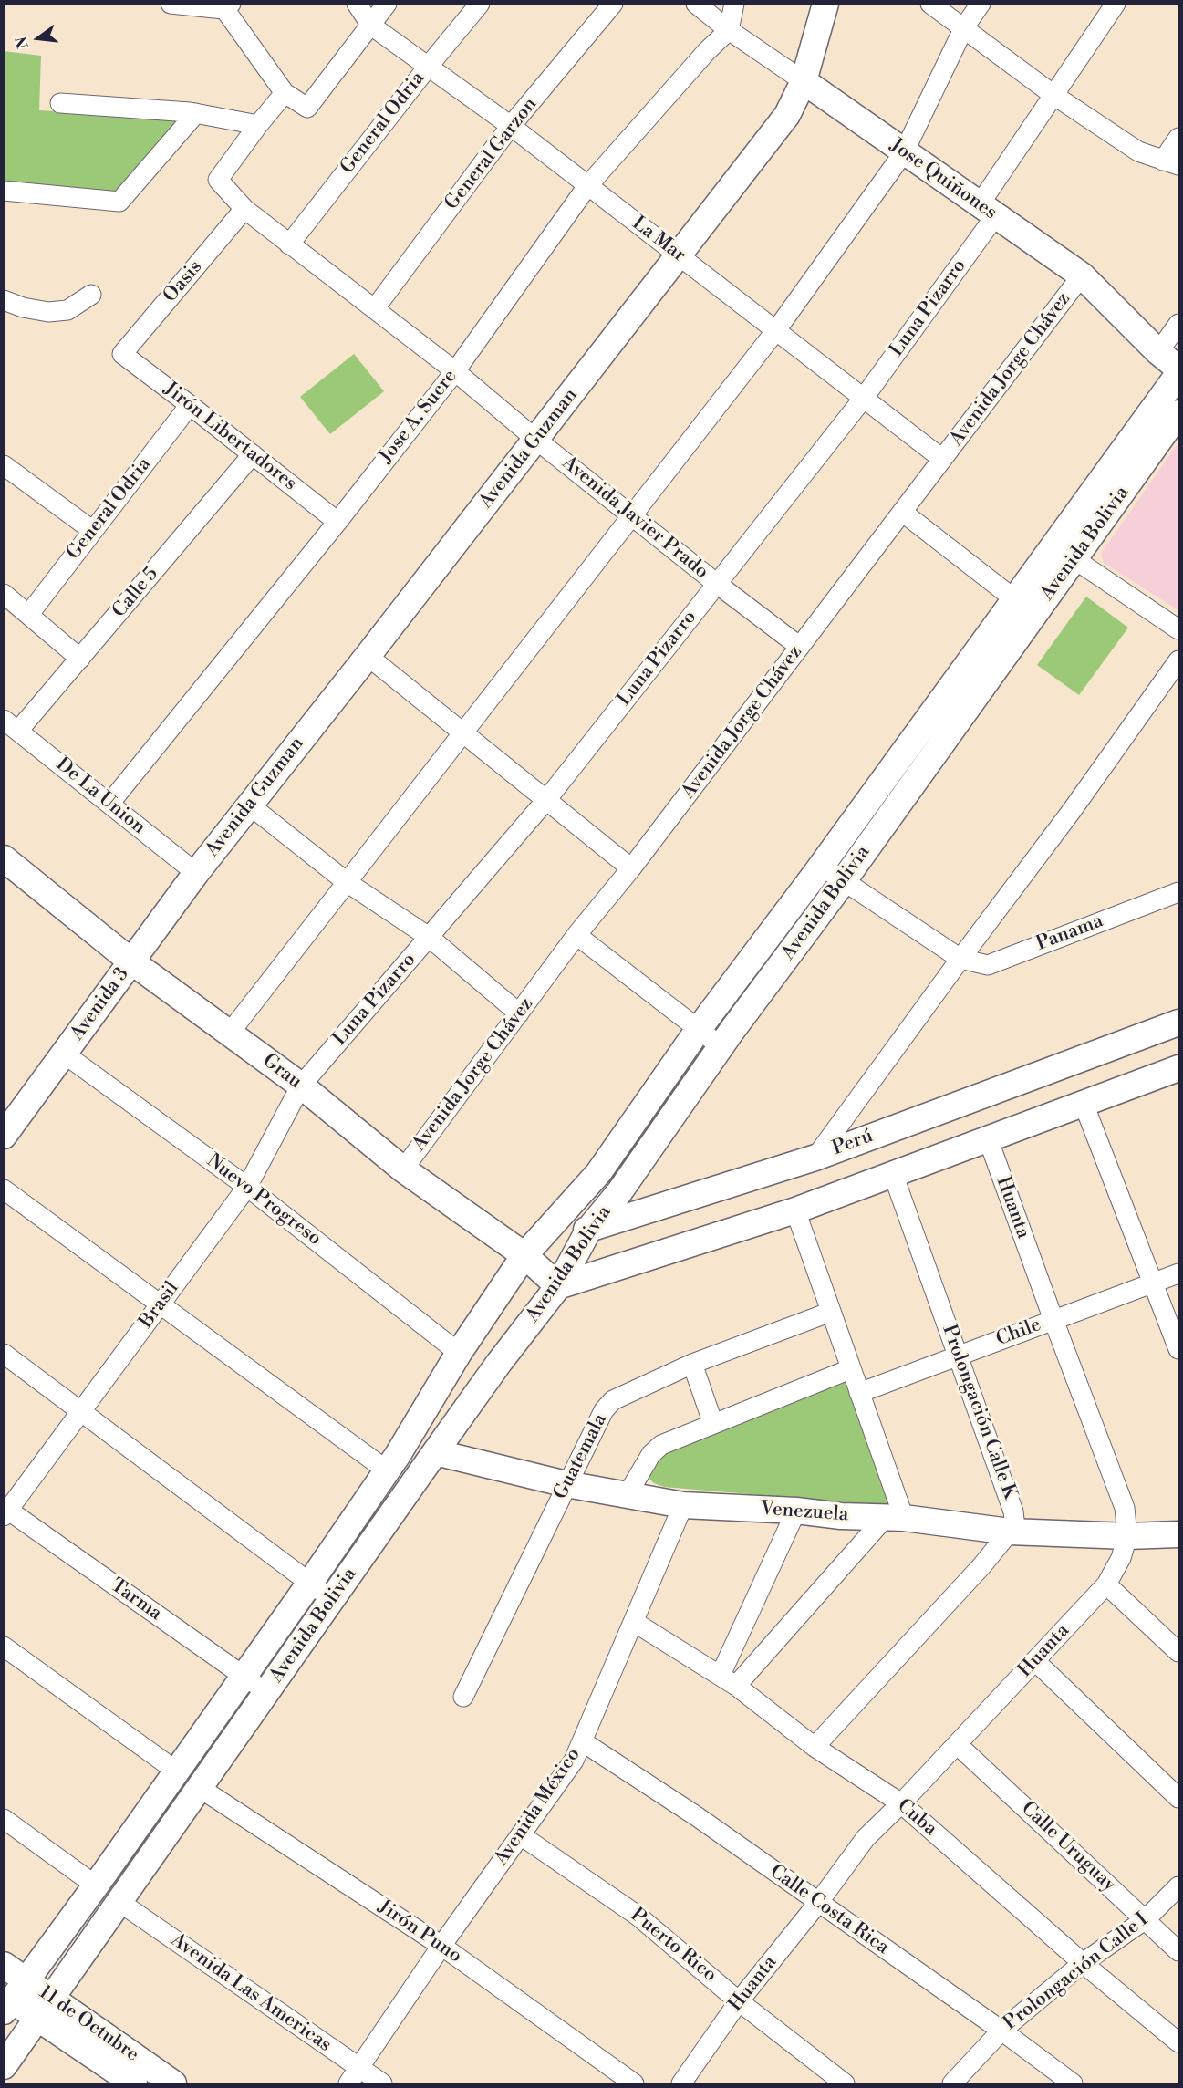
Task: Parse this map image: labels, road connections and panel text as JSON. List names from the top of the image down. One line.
{"streets":{"street":["General Odria","General Garzon","Jose Quiñones","La Mar","Oasis","Luna Pizarro","Avenida Jorge Chávez","Jose A. Sucre","Jirón Libertadores","Avenida Guzman","Avenida Javier Prado","Avenida Bolivia","Calle 5","De La Union","Panama","Avenida 3","Grau","Perú","Nuevo Progreso","Huanta","Brasil","Chile","Prolongación Calle K","Guatemala","Venezuela","Tarma","Avenida México","Cuba","Calle Uruguay","Calle Costa Rica","Jirón Puno","Puerto Rico","Prolongación Calle I","Avenida Las Americas","11 de Octubre"]},"crossings":[["General Odria","La Mar"],["General Odria","Jirón Libertadores"],["General Odria","Avenida Javier Prado"],["General Garzon","La Mar"],["General Garzon","Avenida Javier Prado"],["Jose Quiñones","Luna Pizarro"],["Jose Quiñones","Avenida Jorge Chávez"],["Jose Quiñones","Jose A. Sucre"],["Jose Quiñones","Avenida Guzman"],["La Mar","Luna Pizarro"],["La Mar","Avenida Jorge Chávez"],["La Mar","Jose A. Sucre"],["La Mar","Avenida Guzman"],["Oasis","Jirón Libertadores"],["Oasis","Avenida Javier Prado"],["Luna Pizarro","Avenida Javier Prado"],["Luna Pizarro","Grau"],["Luna Pizarro","Brasil"],["Avenida Jorge Chávez","Avenida Javier Prado"],["Avenida Jorge Chávez","Grau"],["Jose A. Sucre","Jirón Libertadores"],["Jose A. Sucre","Avenida Javier Prado"],["Jose A. Sucre","De La Union"],["Jirón Libertadores","Calle 5"],["Avenida Guzman","Avenida Javier Prado"],["Avenida Guzman","De La Union"],["Avenida Guzman","Avenida 3"],["Avenida Bolivia","Grau"],["Avenida Bolivia","Perú"],["Avenida Bolivia","Nuevo Progreso"],["Avenida Bolivia","Venezuela"],["Avenida Bolivia","Tarma"],["Avenida Bolivia","Jirón Puno"],["Avenida Bolivia","Avenida Las Americas"],["Avenida Bolivia","11 de Octubre"],["Calle 5","De La Union"],["De La Union","Avenida 3"],["Avenida 3","Grau"],["Avenida 3","Nuevo Progreso"],["Grau","Perú"],["Grau","Brasil"],["Nuevo Progreso","Brasil"],["Huanta","Chile"],["Huanta","Venezuela"],["Huanta","Cuba"],["Huanta","Calle Uruguay"],["Huanta","Calle Costa Rica"],["Huanta","Puerto Rico"],["Brasil","Tarma"],["Chile","Prolongación Calle K"],["Prolongación Calle K","Venezuela"],["Guatemala","Venezuela"],["Venezuela","Avenida México"],["Avenida México","Cuba"],["Avenida México","Calle Costa Rica"],["Avenida México","Jirón Puno"],["Avenida México","Puerto Rico"],["Avenida México","Avenida Las Americas"],["Cuba","Prolongación Calle I"],["Calle Uruguay","Prolongación Calle I"],["Calle Costa Rica","Prolongación Calle I"]],"north":"left"}
